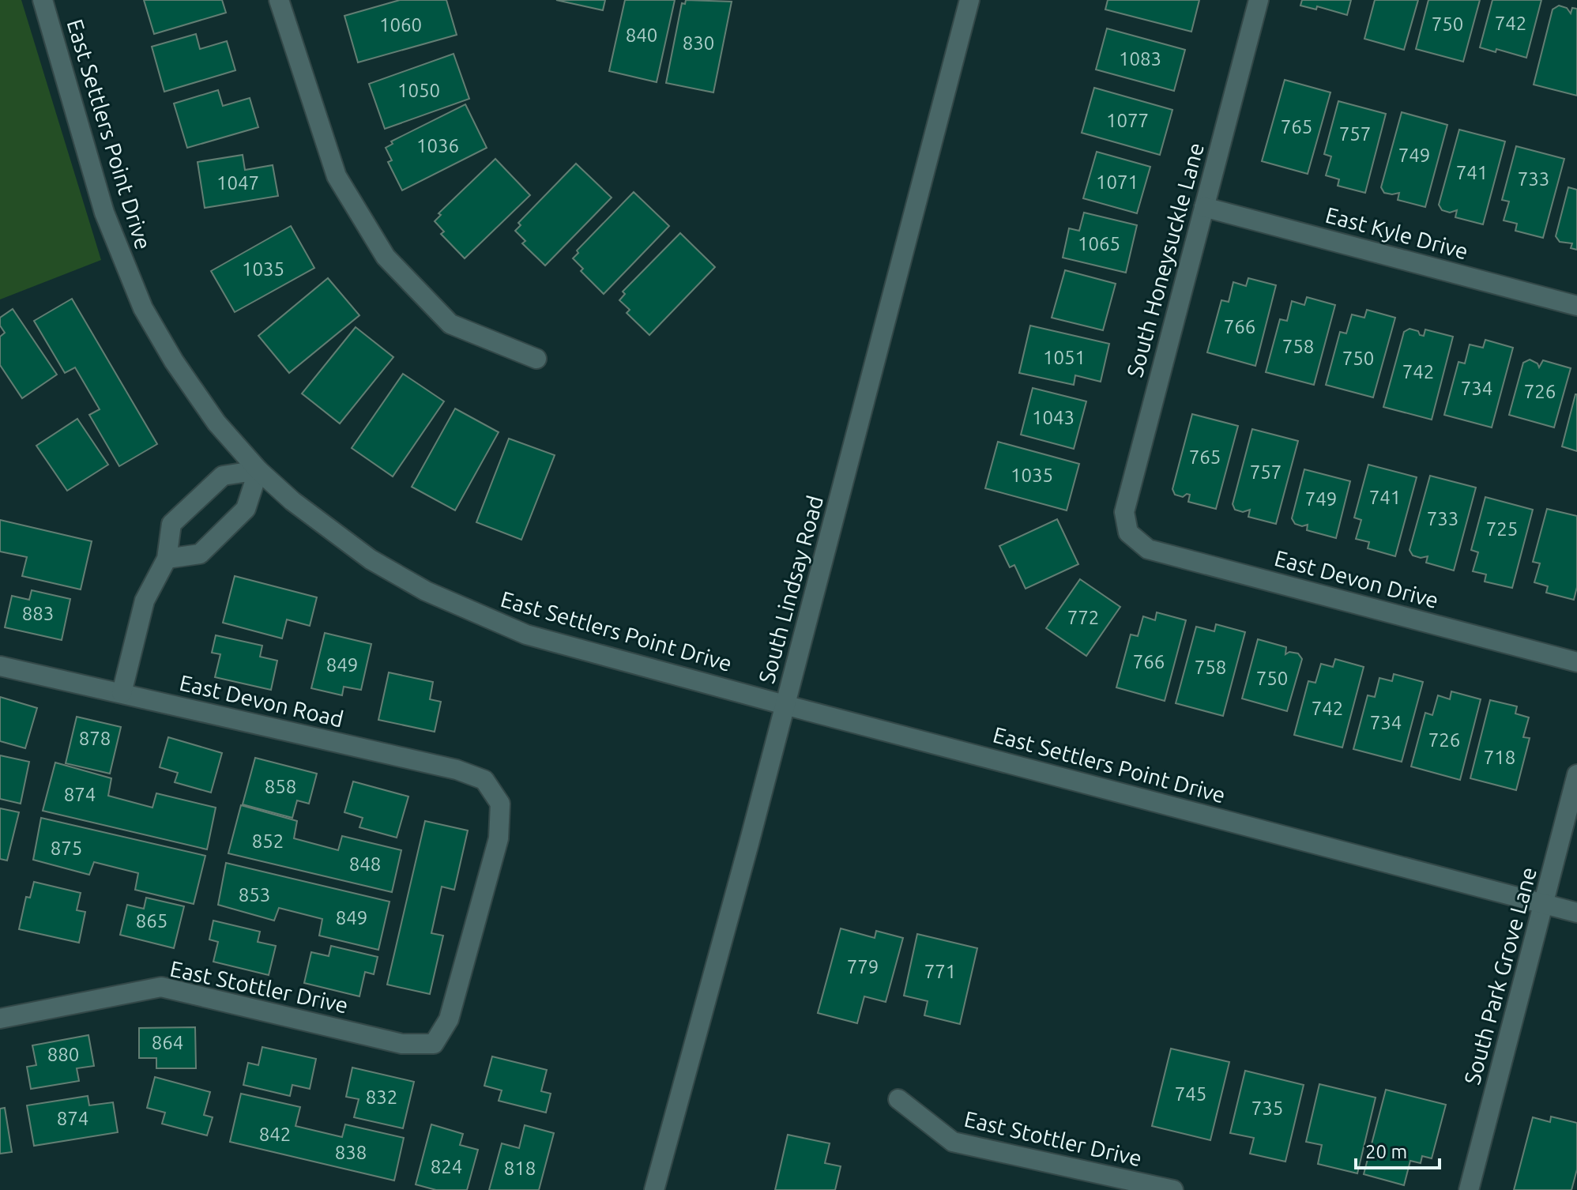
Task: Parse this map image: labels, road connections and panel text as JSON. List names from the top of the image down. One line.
{"streets":{"street":["East Settlers Point Drive","East Kyle Drive","South Honeysuckle Lane","East Devon Drive","South Lindsay Road","East Devon Road","South Park Grove Lane","East Stottler Drive"]},"crossings":[["East Settlers Point Drive","South Lindsay Road"],["East Settlers Point Drive","South Park Grove Lane"],["East Kyle Drive","South Honeysuckle Lane"],["South Honeysuckle Lane","East Devon Drive"],["East Devon Road","East Stottler Drive"]],"house_numbers":["742","750","1060","840","830","1083","1050","1077","765","757","1036","749","741","733","1071","1047","1065","1035","766","758","1051","750","742","734","726","1043","765","757","1035","741","749","733","725","883","772","766","849","758","750","742","734","878","726","718","858","874","852","875","848","853","849","865","779","771","864","880","745","832","735","874","842","838","824","818"],"scale_bar":"20 m"}
